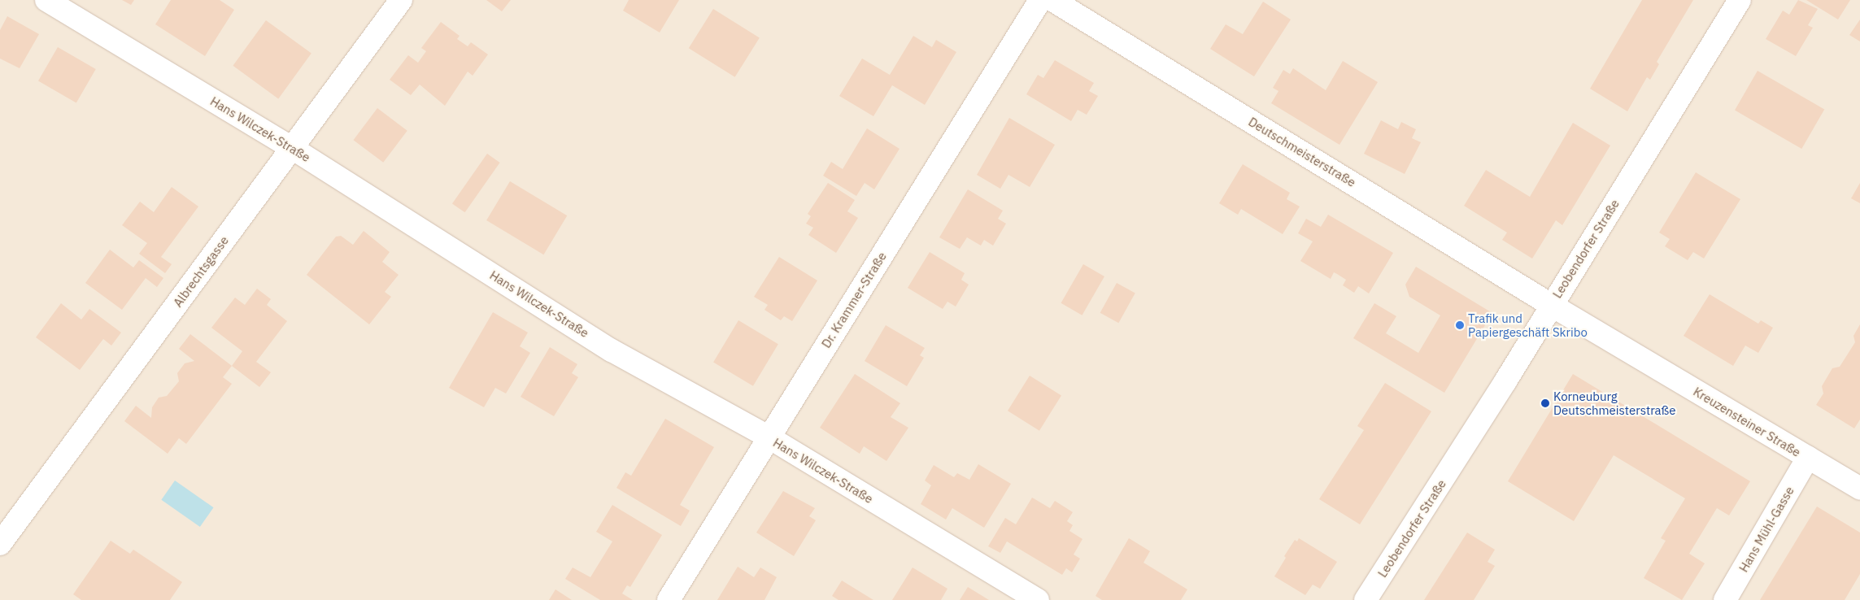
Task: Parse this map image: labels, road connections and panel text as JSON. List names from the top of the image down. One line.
{"streets":{"street":["Hans Wilczek-Straße","Deutschmeisterstraße","Leobendorfer Straße","Albrechtsgasse","Dr. Krammer-Straße","Kreuzensteiner Straße","Hans Mühl-Gasse"]},"crossings":[["Hans Wilczek-Straße","Albrechtsgasse"],["Hans Wilczek-Straße","Dr. Krammer-Straße"],["Deutschmeisterstraße","Leobendorfer Straße"],["Deutschmeisterstraße","Kreuzensteiner Straße"],["Leobendorfer Straße","Kreuzensteiner Straße"],["Kreuzensteiner Straße","Hans Mühl-Gasse"]],"places":["Trafik und Papiergeschäft Skribo","Korneuburg Deutschmeisterstraße"]}
